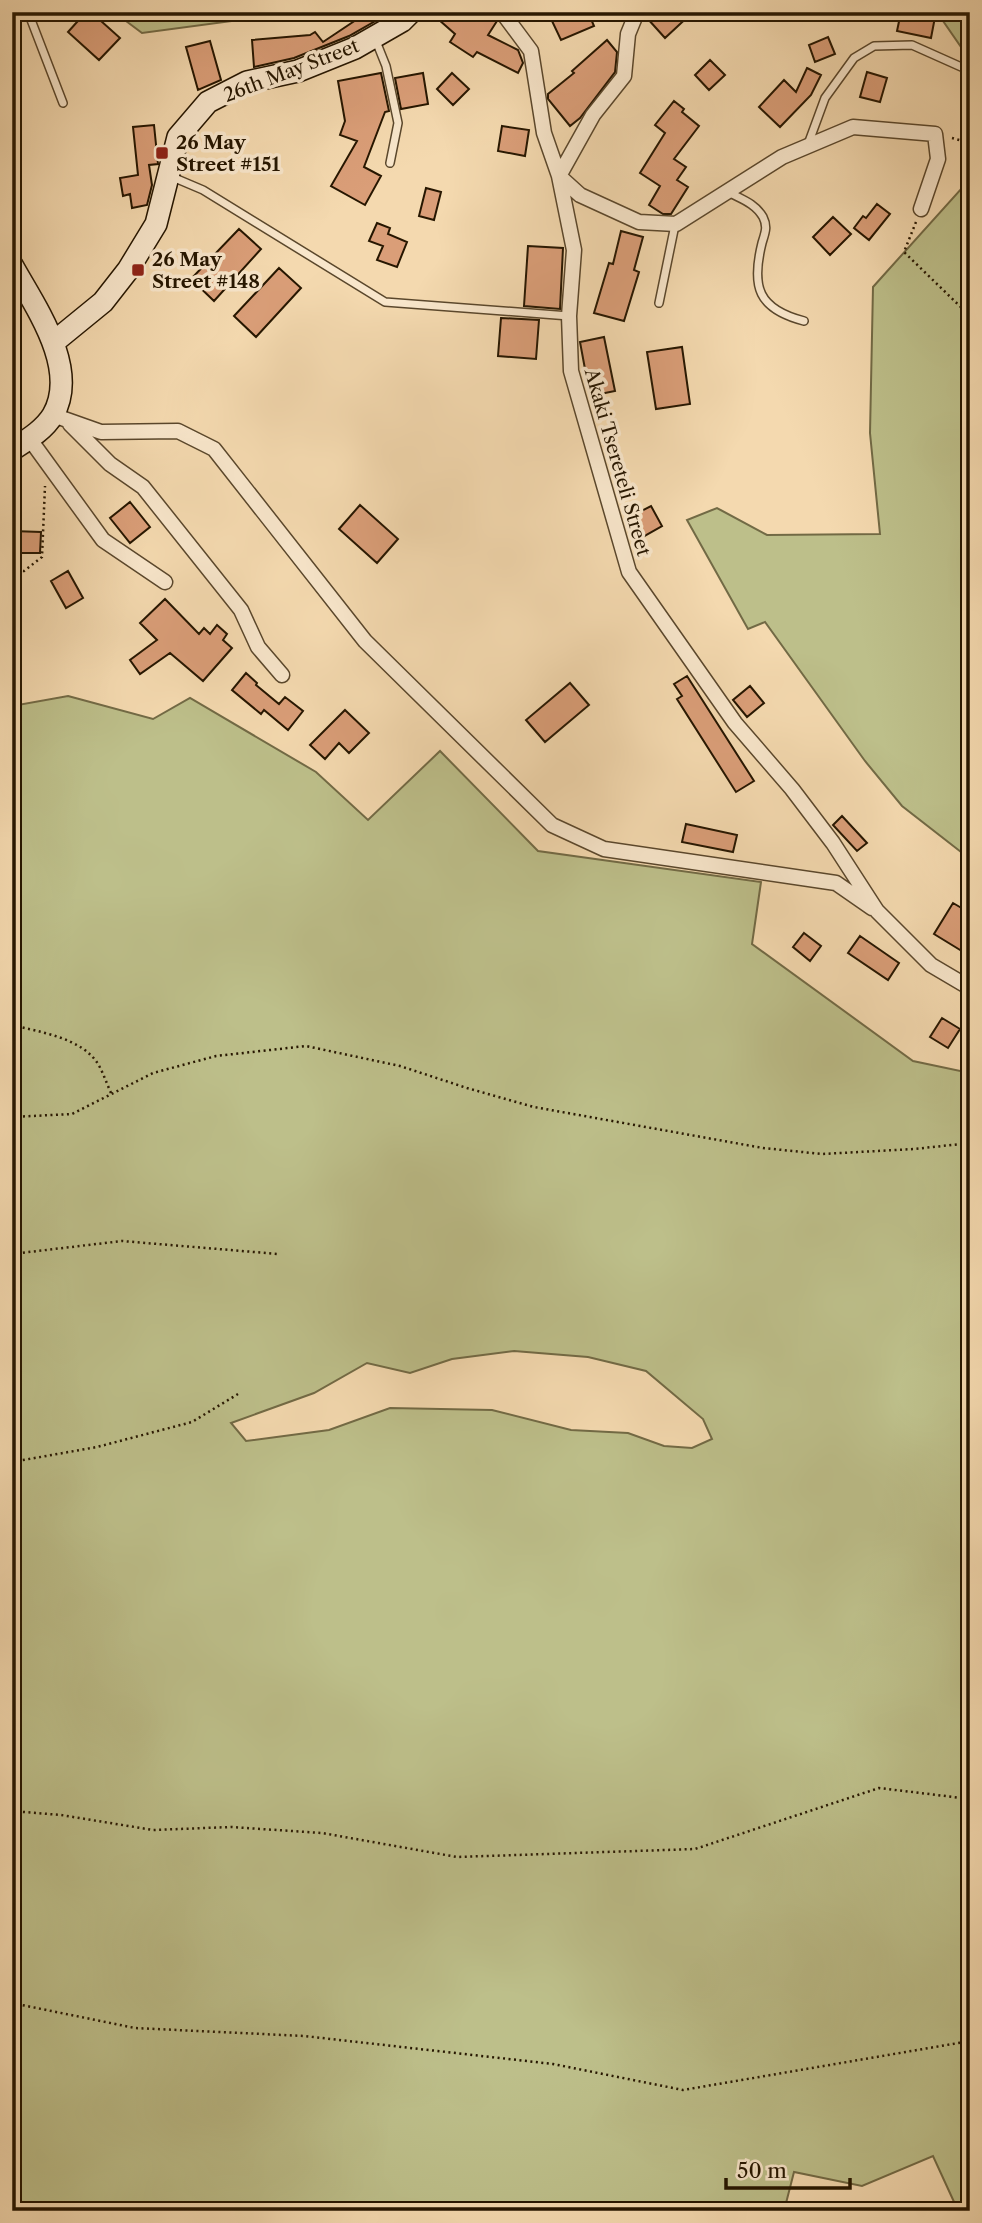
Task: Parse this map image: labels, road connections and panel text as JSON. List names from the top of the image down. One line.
{"streets":{"main road":["26th May Street"],"street":["Akaki Tsereteli Street"]},"places":{"transit":["26 May Street #151","26 May Street #148"]},"scale_bar":"50 m"}
